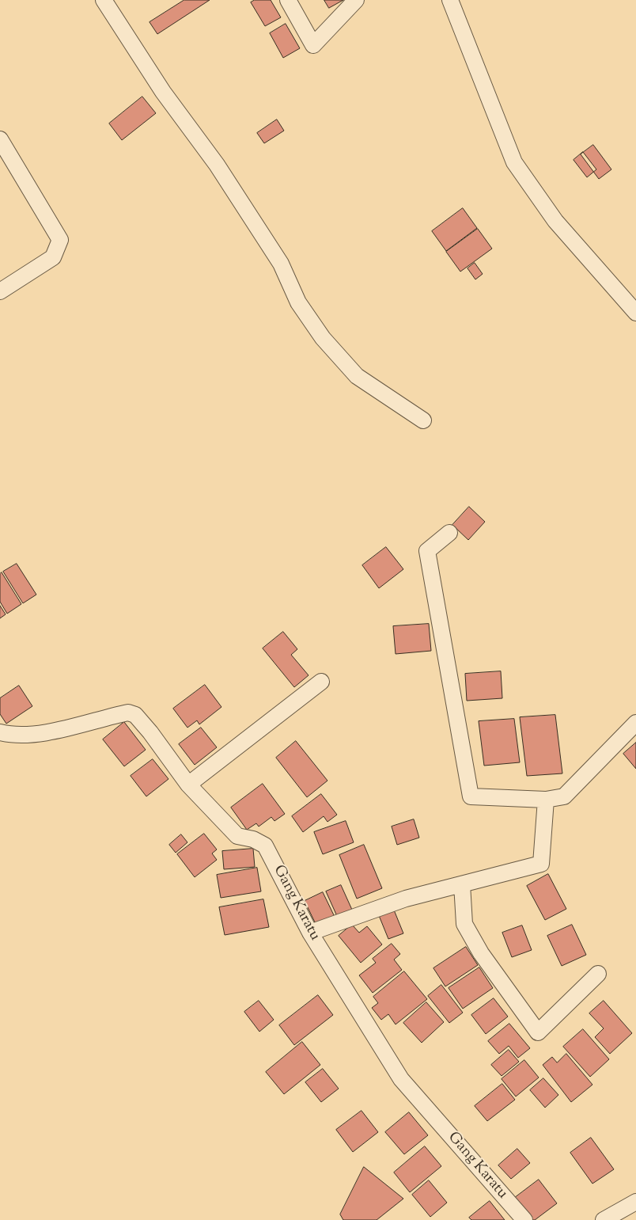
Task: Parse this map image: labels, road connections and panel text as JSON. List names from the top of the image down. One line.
{"streets":{"street":["Gang Karatu"]}}
